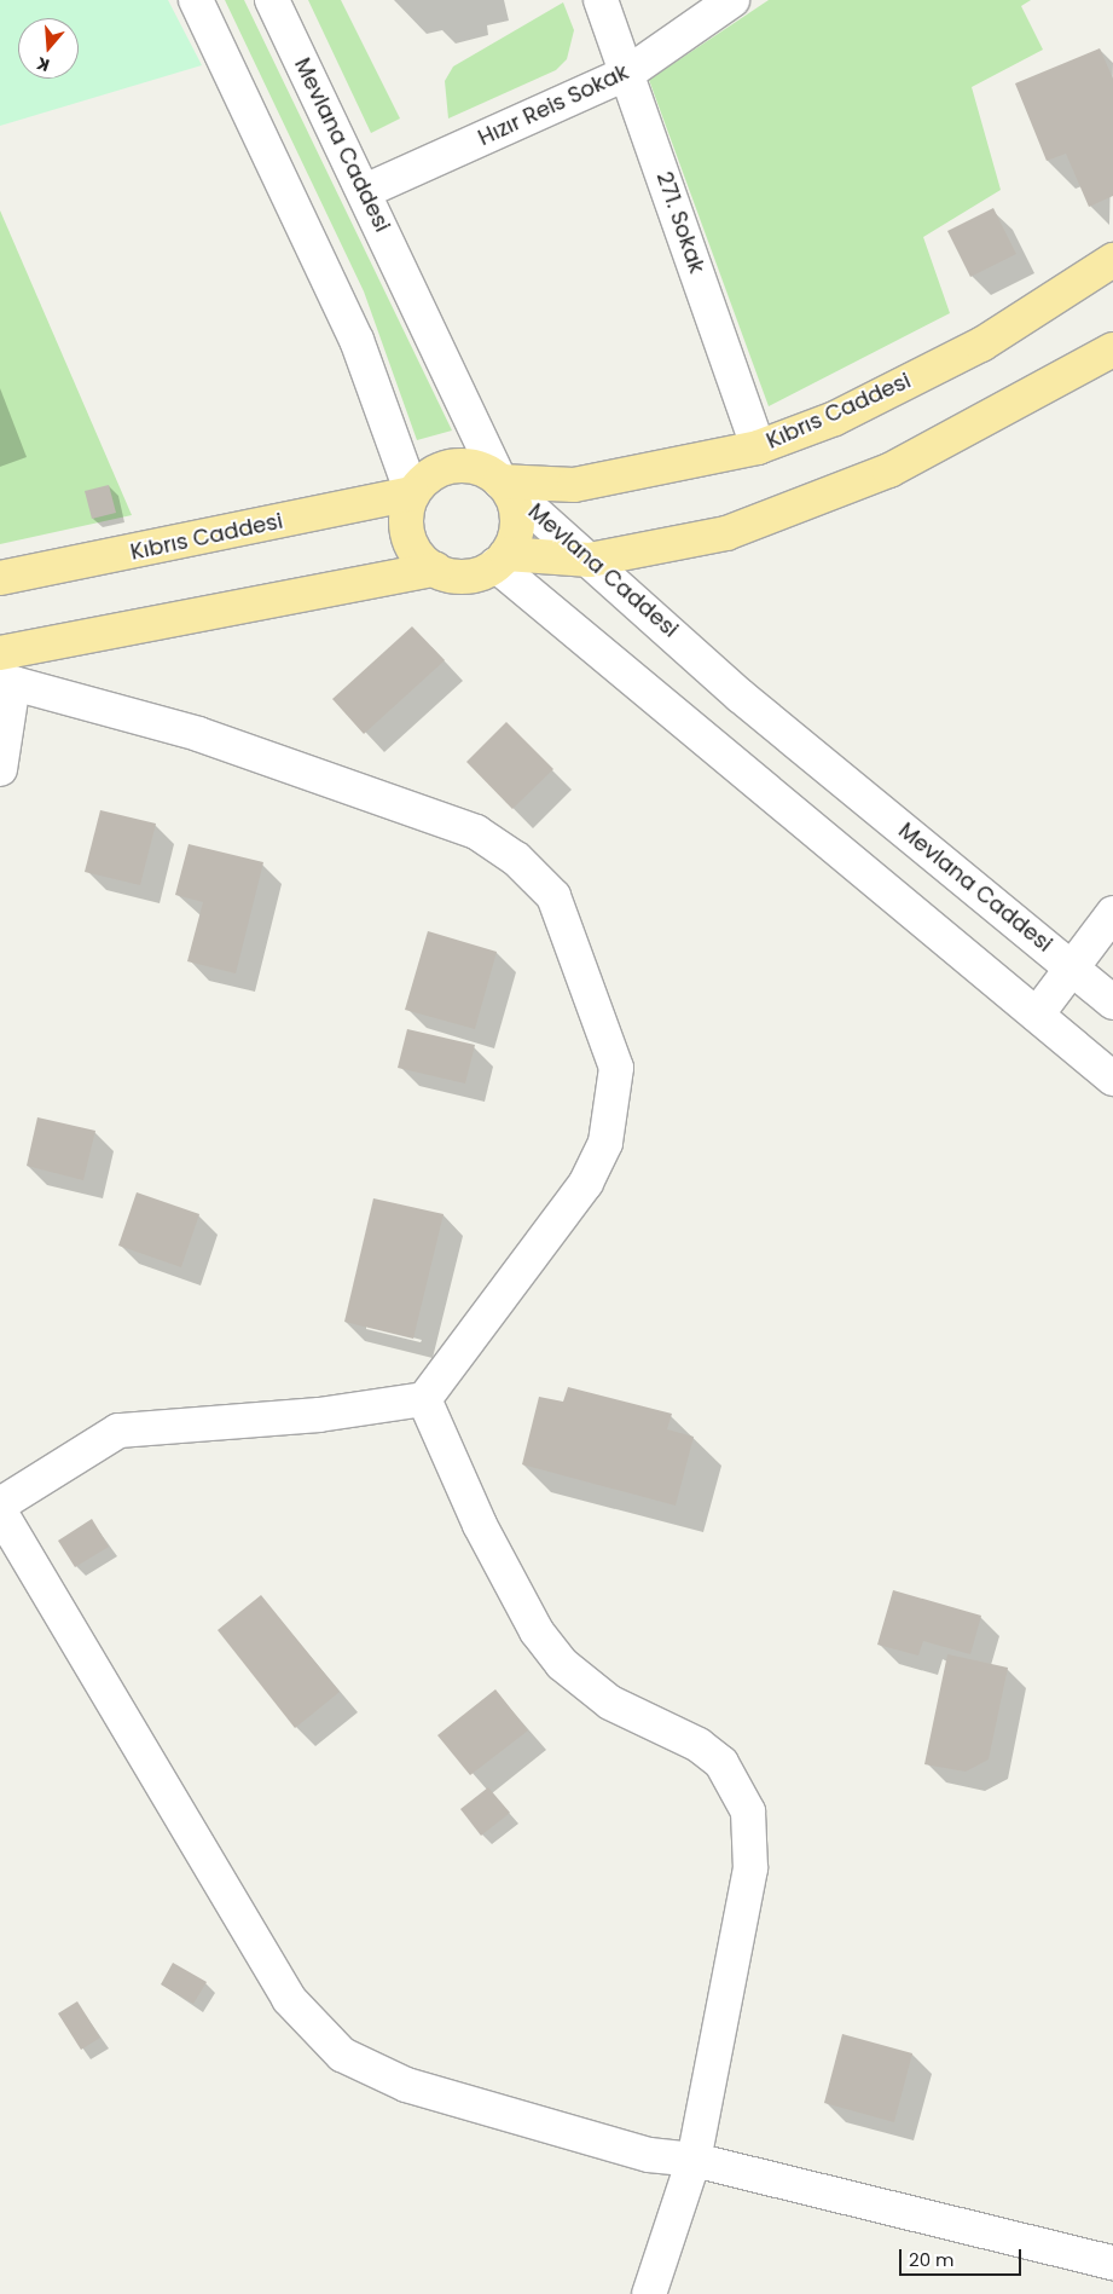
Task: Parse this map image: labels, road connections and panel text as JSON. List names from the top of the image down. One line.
{"streets":{"main road":["Kıbrıs Caddesi"],"street":["Hızır Reis Sokak","Mevlana Caddesi","271. Sokak"]},"crossings":[["Hızır Reis Sokak","Mevlana Caddesi"],["Hızır Reis Sokak","271. Sokak"],["Mevlana Caddesi","Kıbrıs Caddesi"],["271. Sokak","Kıbrıs Caddesi"]],"scale_bar":"20 m","north":"bottom"}
